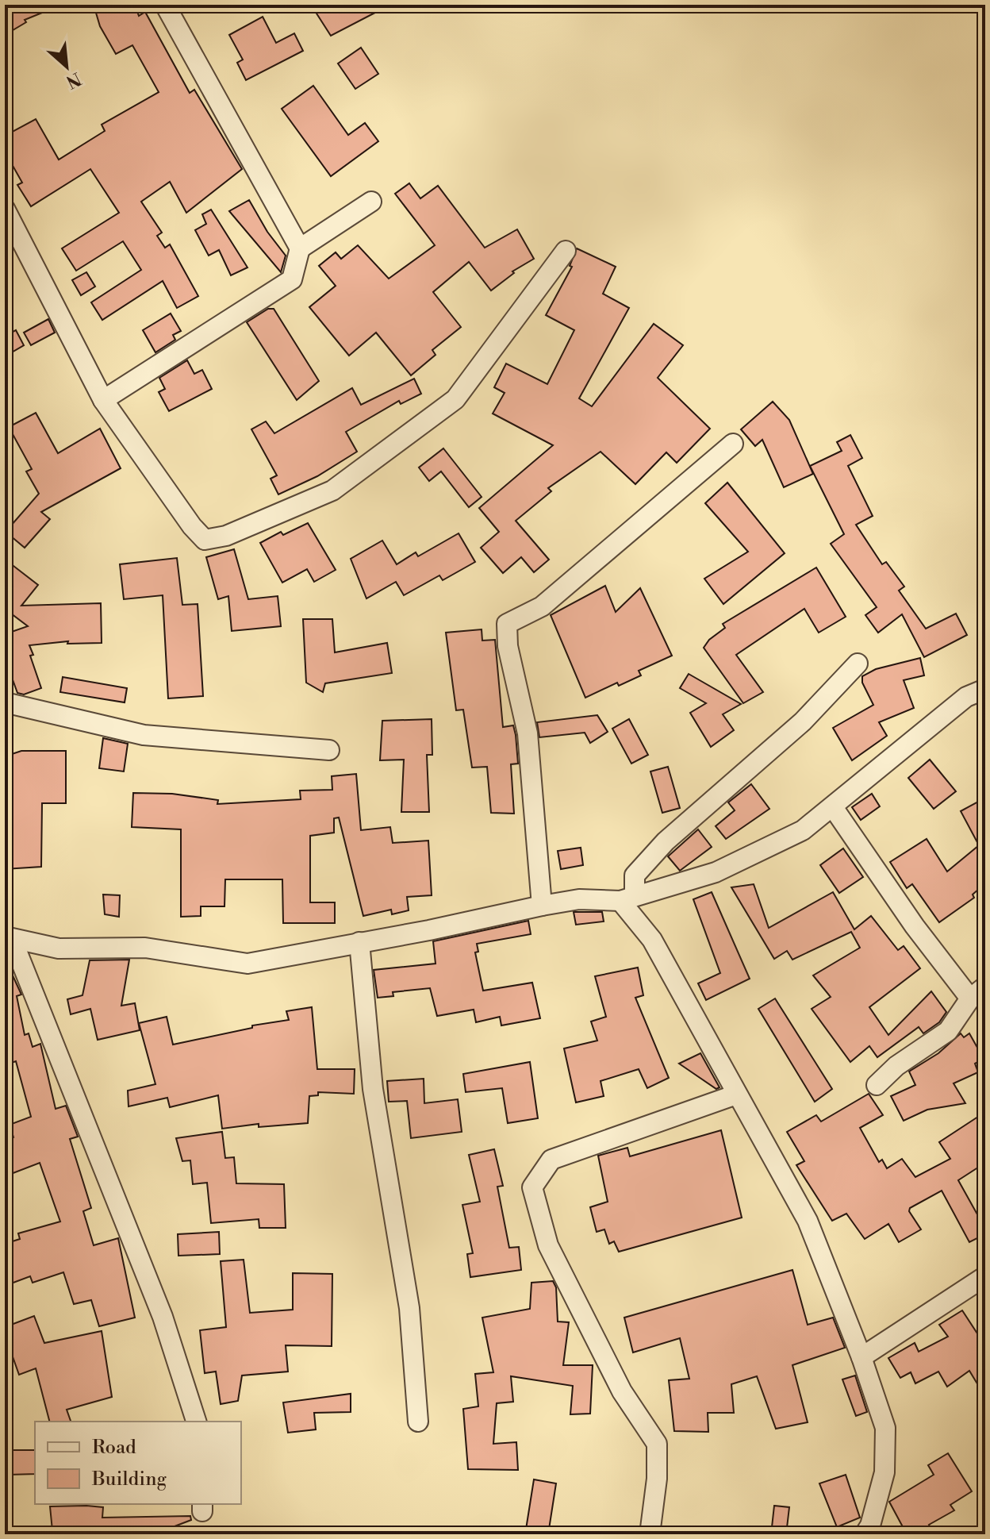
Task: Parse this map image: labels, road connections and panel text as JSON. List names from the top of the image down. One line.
{"legend":["Road","Building"],"north":"bottom right"}
